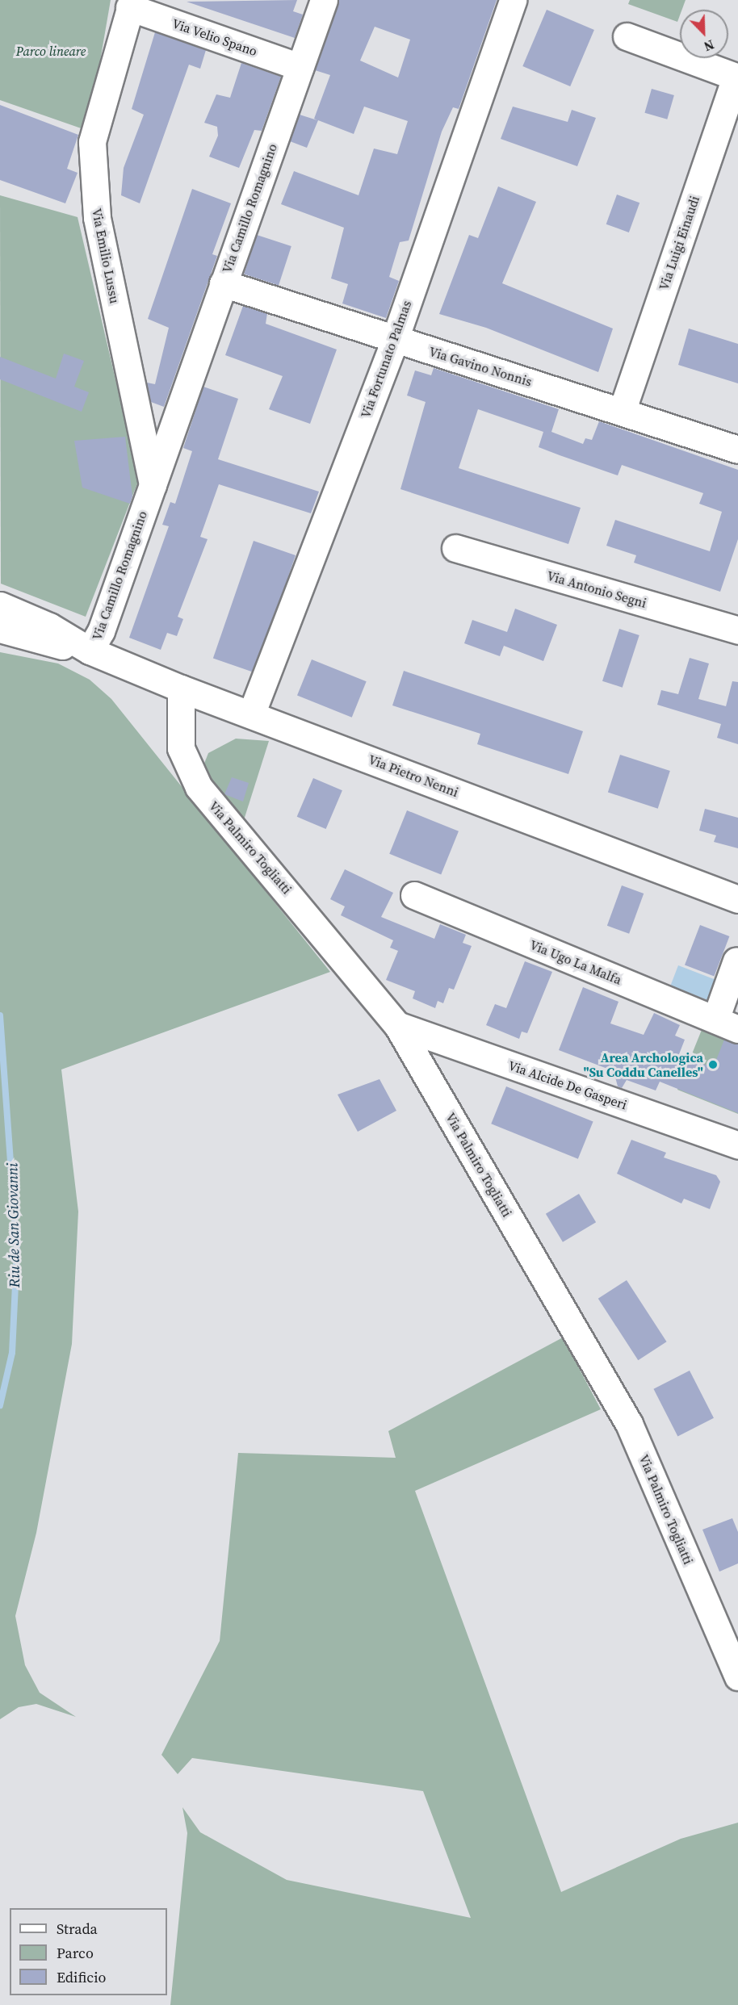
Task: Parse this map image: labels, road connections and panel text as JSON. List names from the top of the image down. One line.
{"streets":{"street":["Via Velio Spano","Via Camillo Romagnino","Via Luigi Einaudi","Via Emilio Lussu","Via Fortunato Palmas","Via Gavino Nonnis","Via Antonio Segni","Via Pietro Nenni","Via Palmiro Togliatti","Via Ugo La Malfa","Via Alcide De Gasperi"]},"crossings":[["Via Velio Spano","Via Camillo Romagnino"],["Via Velio Spano","Via Emilio Lussu"],["Via Camillo Romagnino","Via Emilio Lussu"],["Via Camillo Romagnino","Via Gavino Nonnis"],["Via Camillo Romagnino","Via Pietro Nenni"],["Via Luigi Einaudi","Via Gavino Nonnis"],["Via Fortunato Palmas","Via Gavino Nonnis"],["Via Fortunato Palmas","Via Pietro Nenni"],["Via Pietro Nenni","Via Palmiro Togliatti"],["Via Palmiro Togliatti","Via Alcide De Gasperi"]],"water":["Riu de San Giovanni"],"parks":["Parco lineare"],"places":["Area Archologica \"Su Coddu Canelles\""],"legend":["Strada","Parco","Edificio"],"north":"bottom right"}
